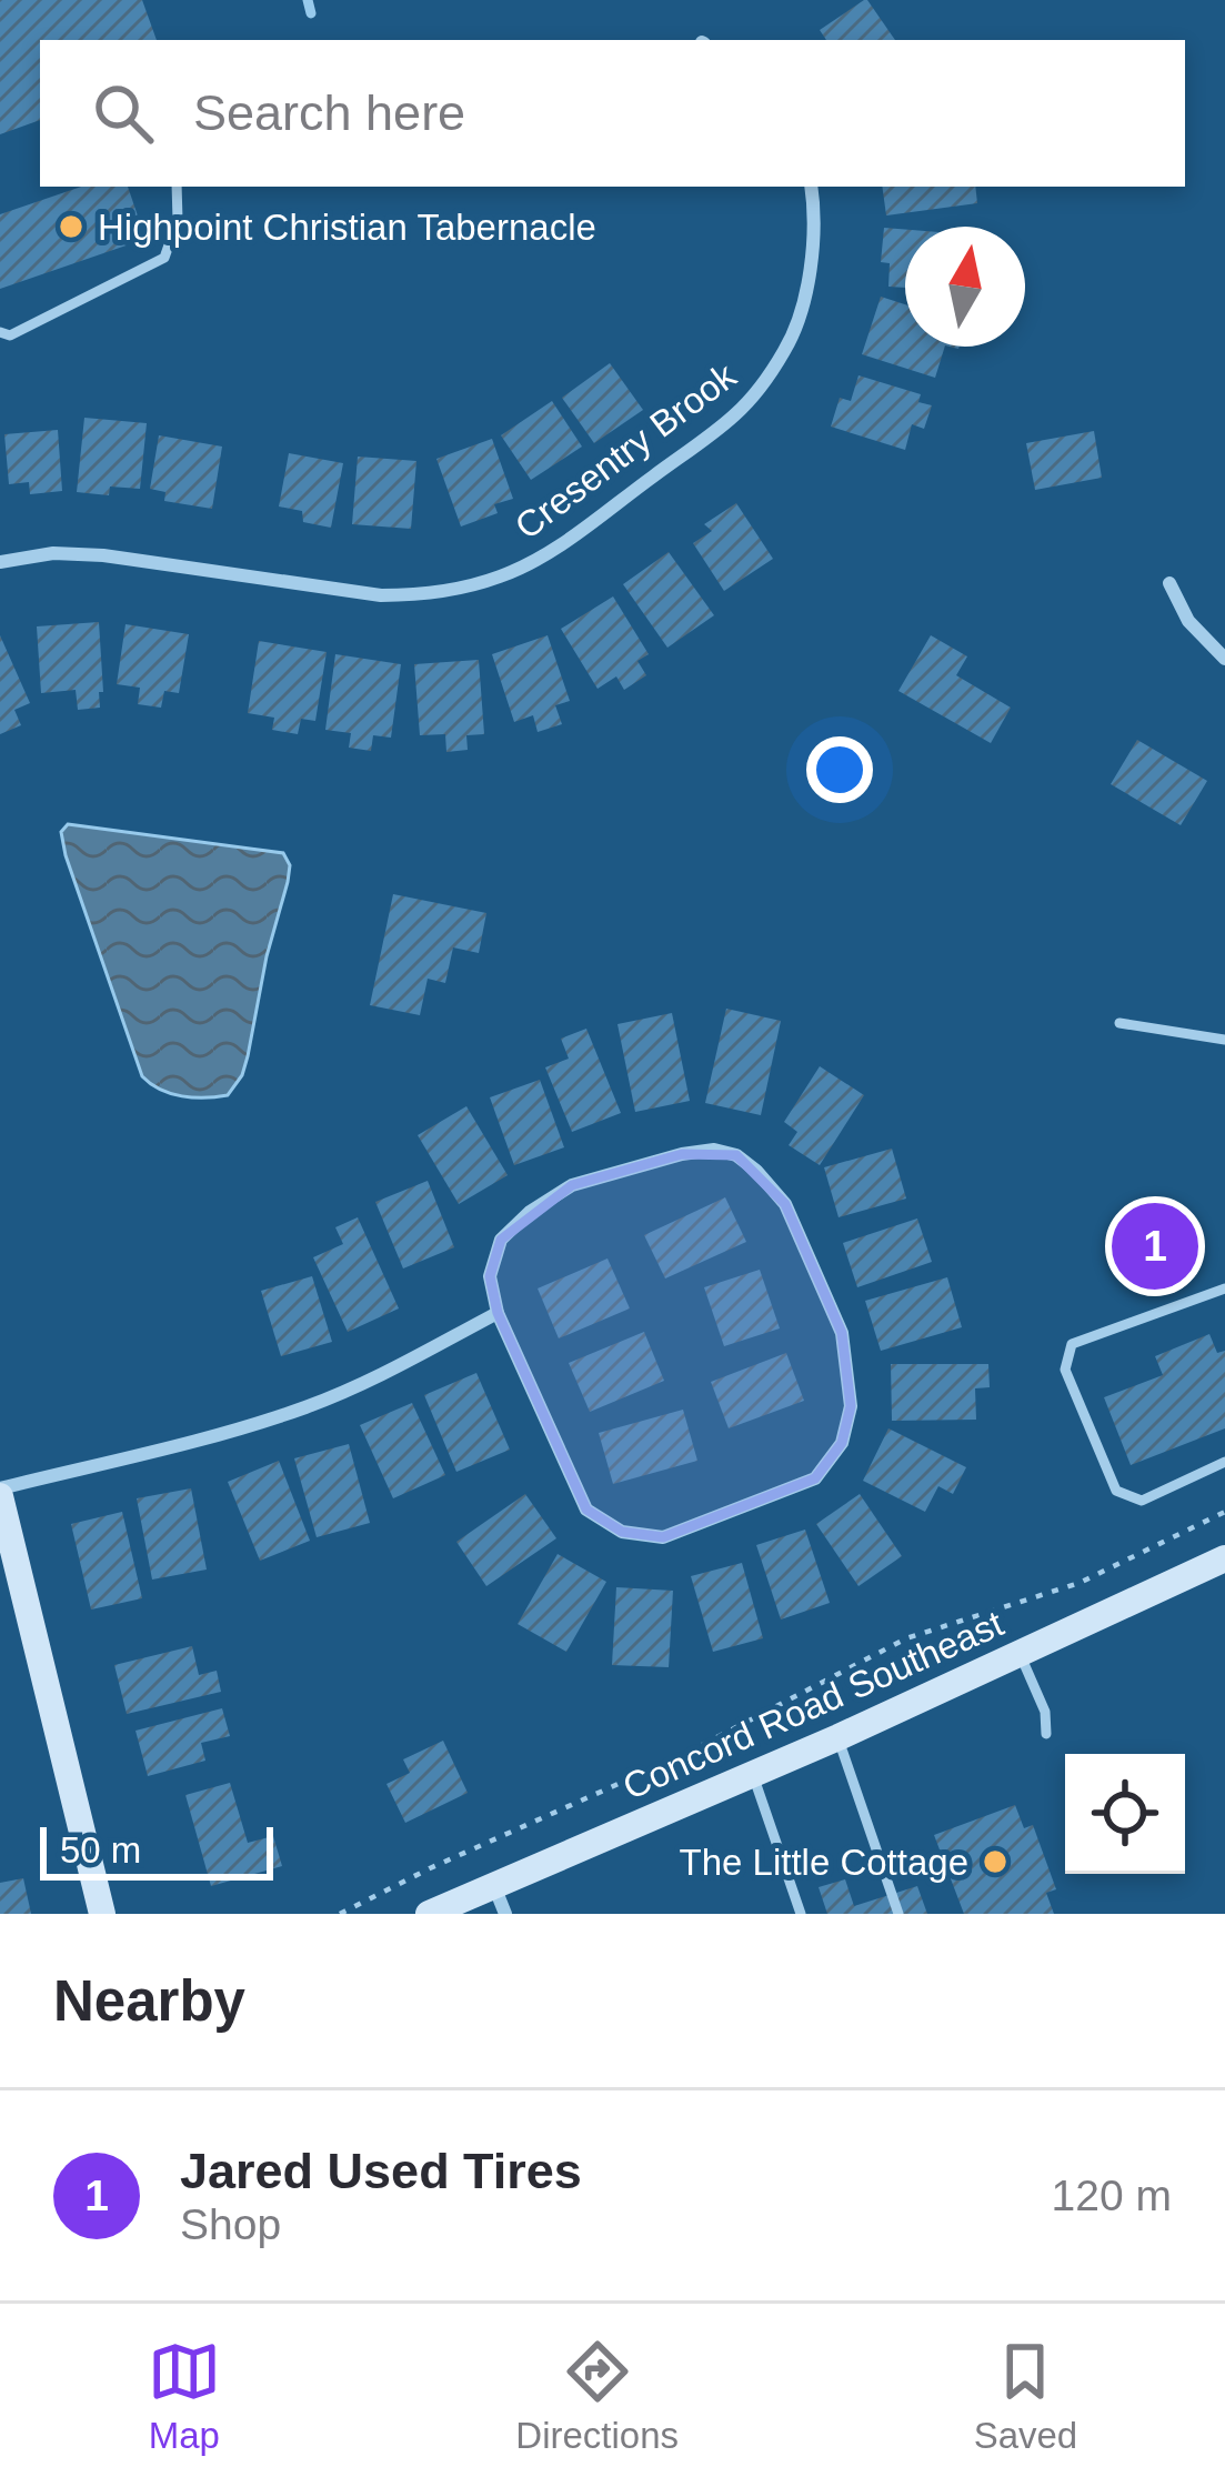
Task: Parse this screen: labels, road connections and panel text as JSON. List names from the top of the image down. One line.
{"streets":{"street":["Cresentry Brook","Concord Road Southeast"]},"places":["Highpoint Christian Tabernacle","The Little Cottage"],"scale_bar":"50 m","north":"top","page":{"search":"Search here","pins":"1","scale":"50 m","heading":"Nearby","list":[{"mark":"1","name":"Jared Used Tires","note":"Shop","value":"120 m"}],"nav":["Map","Directions","Saved"]}}
